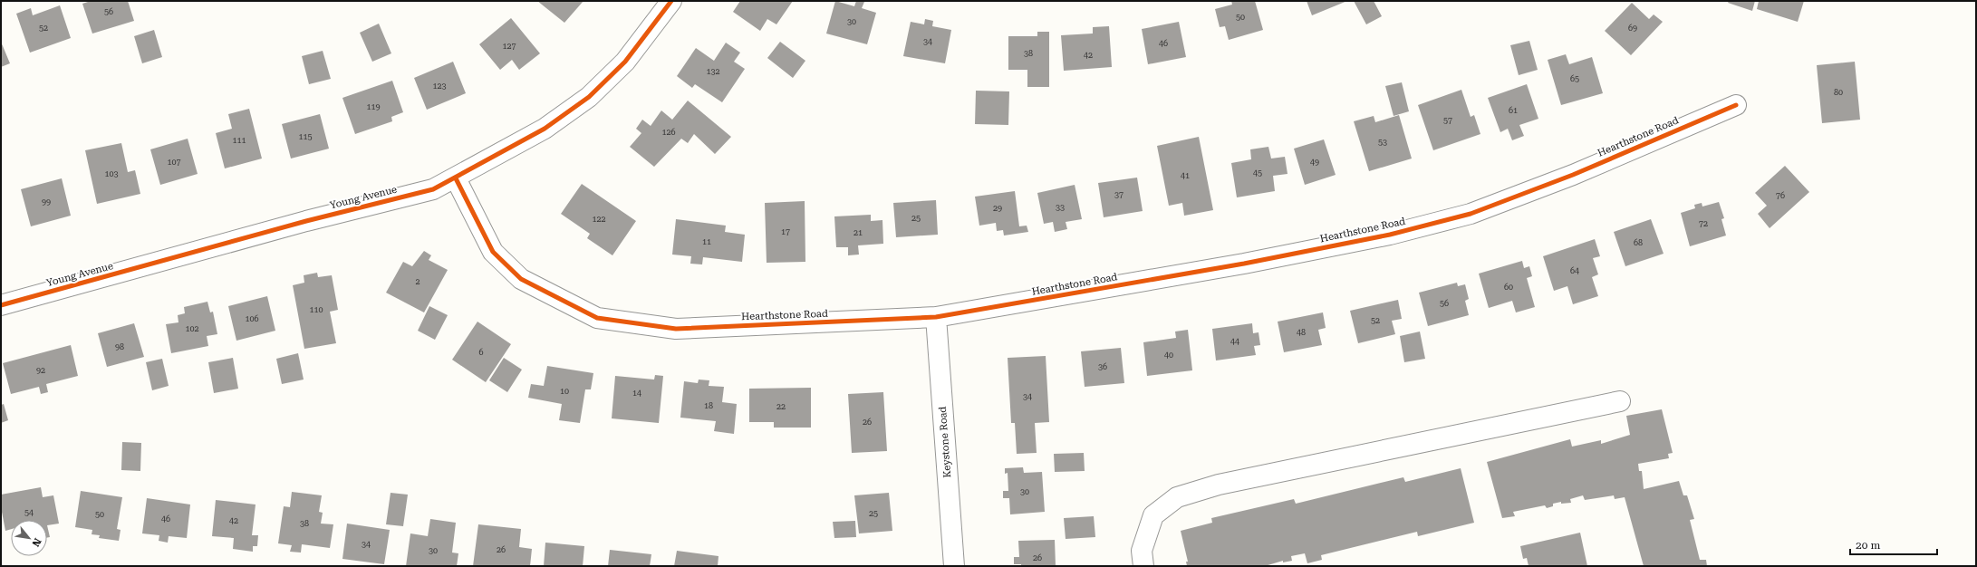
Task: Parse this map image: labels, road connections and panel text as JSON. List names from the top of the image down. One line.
{"streets":{"street":["Hearthstone Road","Young Avenue","Keystone Road"]},"crossings":[["Hearthstone Road","Young Avenue"],["Hearthstone Road","Keystone Road"]],"house_numbers":["56","50","30","52","69","34","46","127","38","42","132","65","123","80","119","61","57","126","115","111","53","107","49","45","103","41","37","76","99","33","29","25","122","72","17","21","11","68","64","2","60","56","110","106","52","102","48","44","98","6","40","36","92","10","14","34","18","22","26","30","54","25","50","46","42","38","34","26","30","26"],"scale_bar":"20 m","north":"bottom right"}
